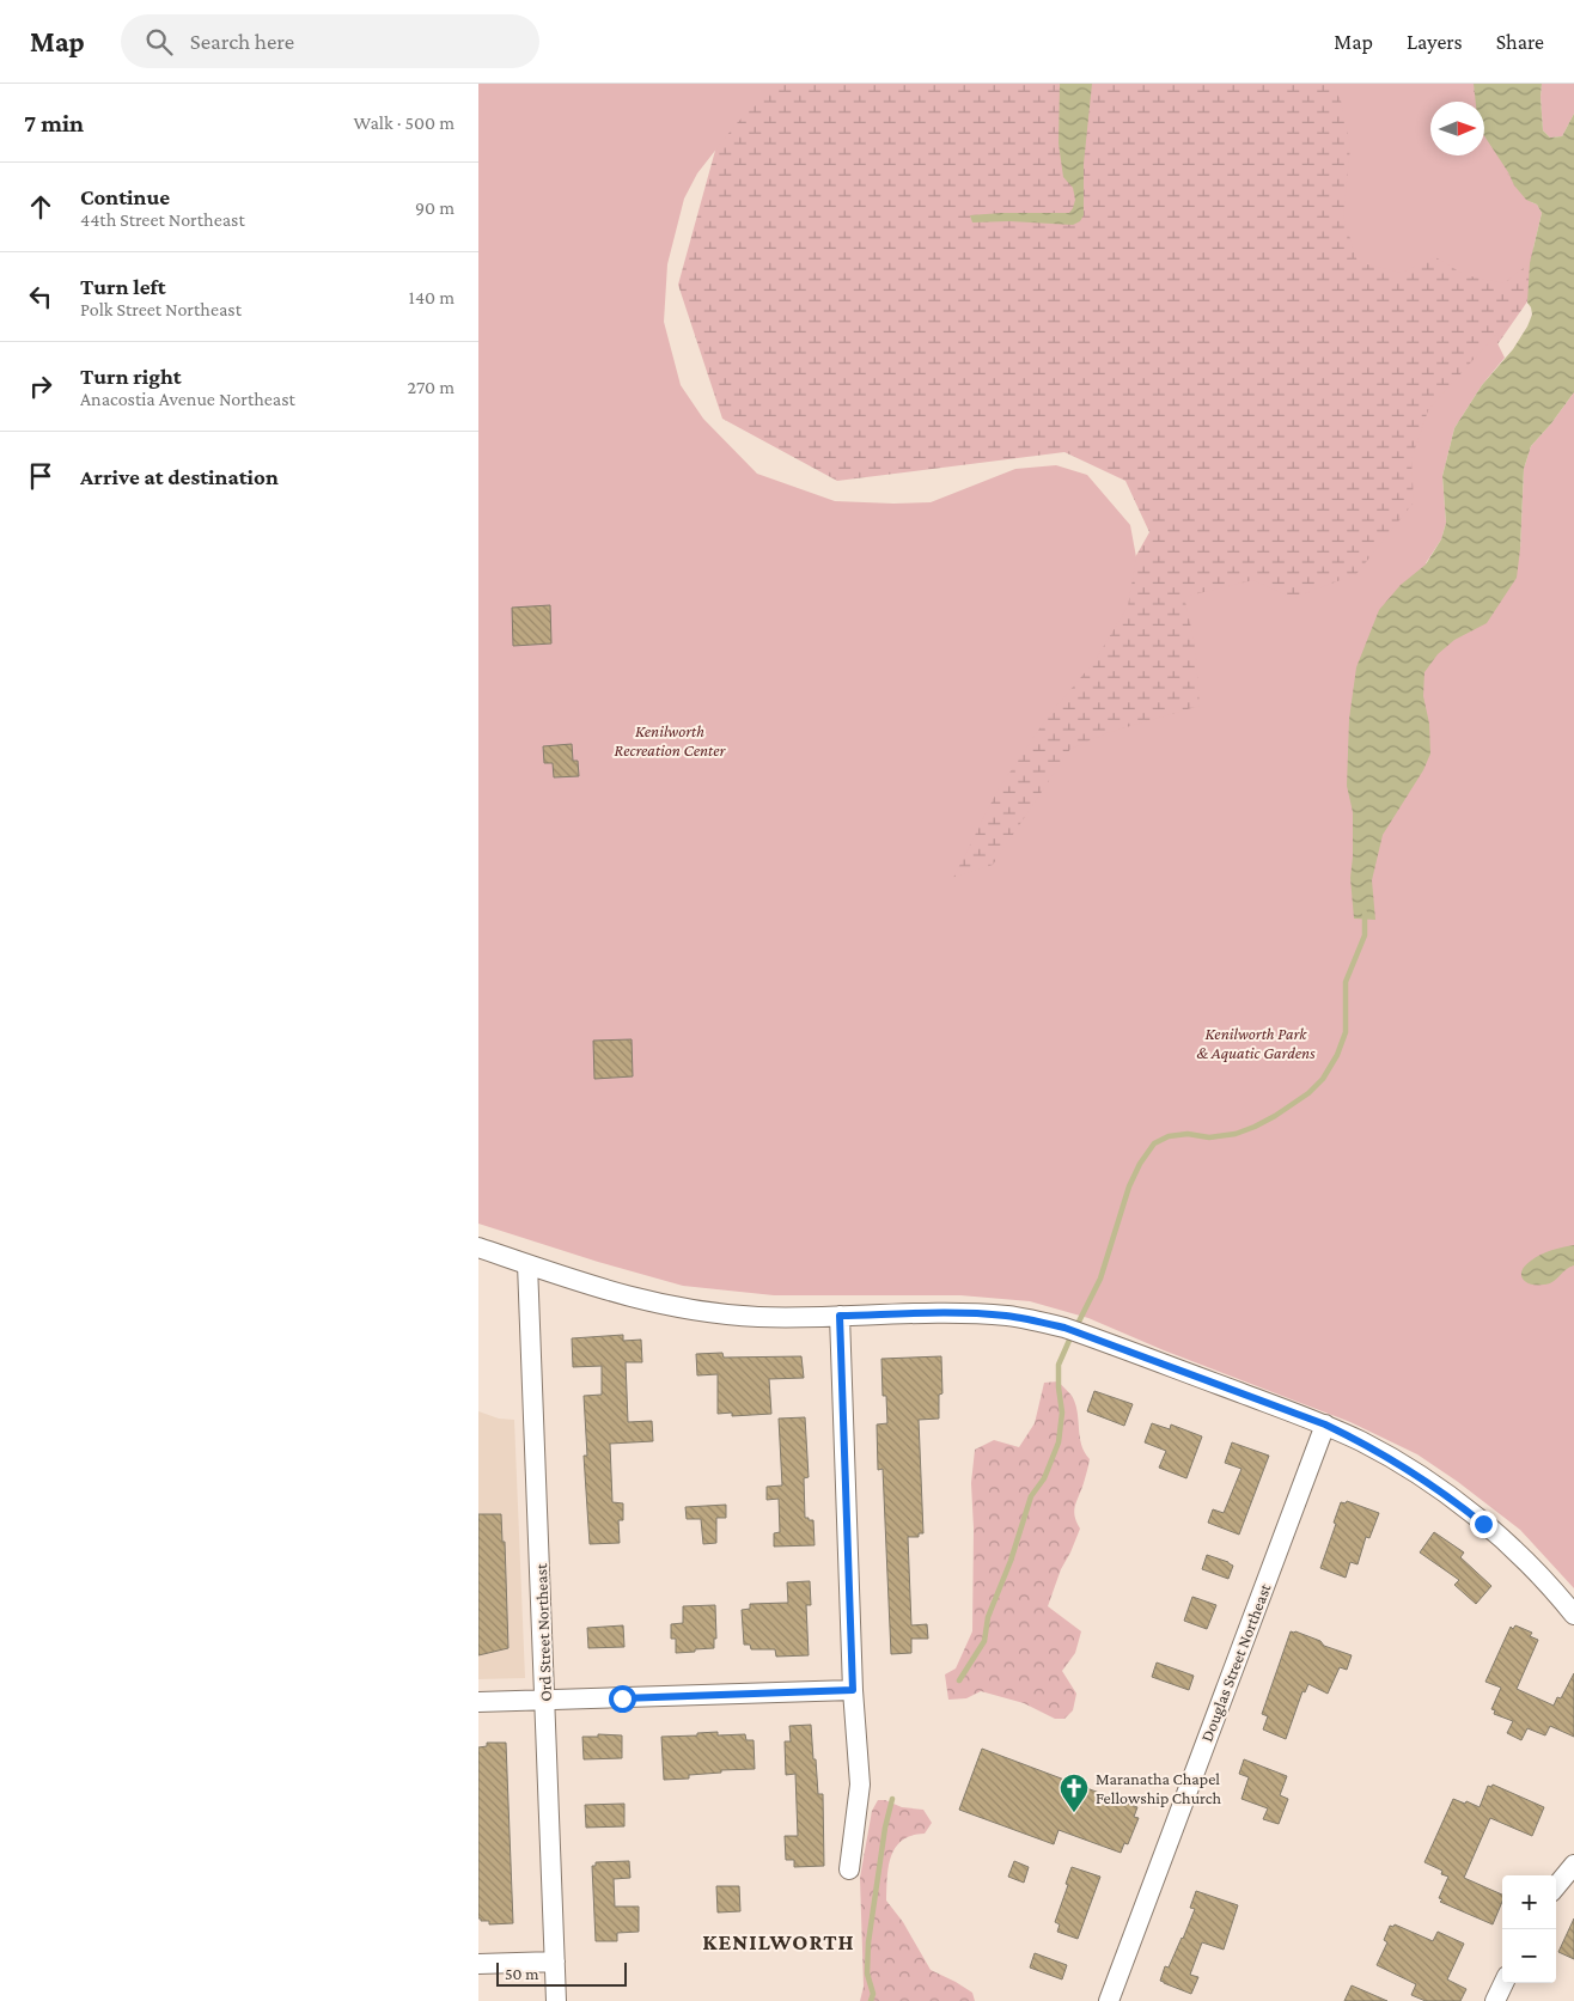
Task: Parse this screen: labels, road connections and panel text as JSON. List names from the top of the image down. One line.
{"streets":{"street":["Ord Street Northeast","Douglas Street Northeast"]},"districts":["KENILWORTH"],"parks":["Kenilworth Recreation Center","Kenilworth Park & Aquatic Gardens"],"places":{"church":["Maranatha Chapel Fellowship Church"]},"scale_bar":"50 m","north":"right","page":{"header":"Map","search":"Search here","nav":["Map","Layers","Share"],"heading":["7 min","Walk · 500 m"],"list":[["Continue","44th Street Northeast","90 m"],["Turn left","Polk Street Northeast","140 m"],["Turn right","Anacostia Avenue Northeast","270 m"],"Arrive at destination"],"map_buttons":["+","−"],"scale":"50 m"}}
